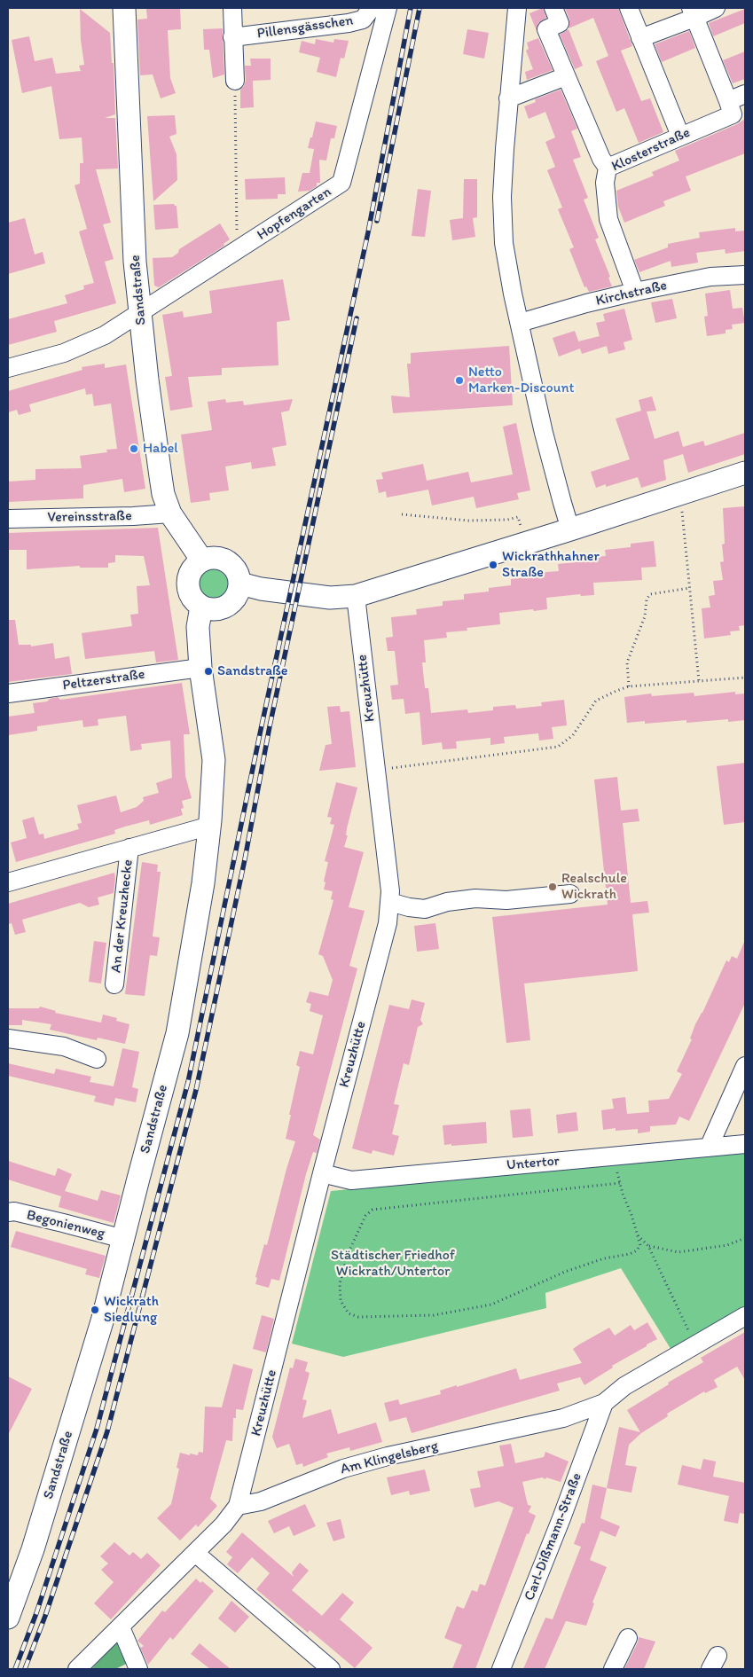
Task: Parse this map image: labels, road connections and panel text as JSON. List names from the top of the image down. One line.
{"streets":{"main road":["Sandstraße"],"street":["Pillensgässchen","Klosterstraße","Hopfengarten","Kirchstraße","Vereinsstraße","Peltzerstraße","Kreuzhütte","An der Kreuzhecke","Untertor","Begonienweg","Am Klingelsberg","Carl-Dißmann-Straße"]},"crossings":[["Klosterstraße","Kirchstraße"],["Hopfengarten","Sandstraße"],["Sandstraße","Vereinsstraße"],["Sandstraße","Peltzerstraße"],["Sandstraße","An der Kreuzhecke"],["Sandstraße","Begonienweg"],["Kreuzhütte","Untertor"],["Kreuzhütte","Am Klingelsberg"],["Am Klingelsberg","Carl-Dißmann-Straße"]],"parks":["Städtischer Friedhof Wickrath/Untertor"],"places":["Netto Marken-Discount","Habel","Wickrathhahner Straße","Sandstraße","Realschule Wickrath","Wickrath Siedlung"]}
